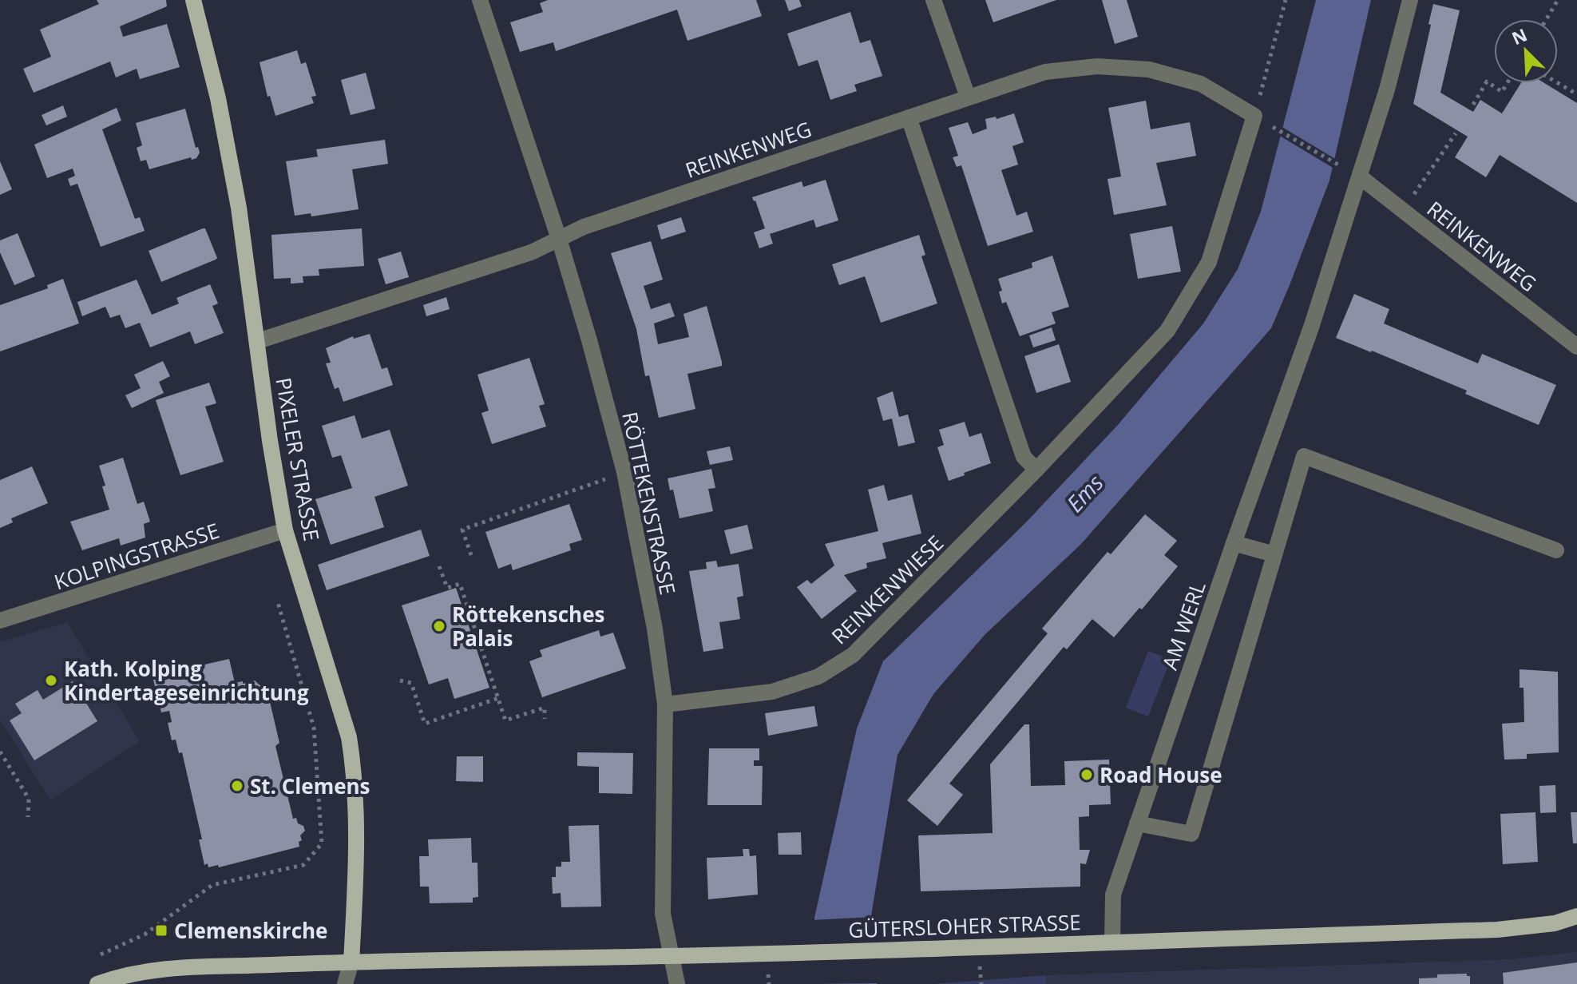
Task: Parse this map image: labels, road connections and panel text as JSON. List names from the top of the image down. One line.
{"streets":{"main road":["PIXELER STRASSE","GÜTERSLOHER STRASSE"],"street":["REINKENWEG","RÖTTEKENSTRASSE","KOLPINGSTRASSE","REINKENWIESE","AM WERL"]},"crossings":[["REINKENWEG","PIXELER STRASSE"],["REINKENWEG","RÖTTEKENSTRASSE"],["REINKENWEG","REINKENWIESE"],["REINKENWEG","AM WERL"],["PIXELER STRASSE","KOLPINGSTRASSE"],["PIXELER STRASSE","GÜTERSLOHER STRASSE"],["RÖTTEKENSTRASSE","REINKENWIESE"],["RÖTTEKENSTRASSE","GÜTERSLOHER STRASSE"],["AM WERL","GÜTERSLOHER STRASSE"]],"water":["Ems"],"places":{"other":["Röttekensches Palais","Kath. Kolping Kindertageseinrichtung","Road House","St. Clemens"],"transit":["Clemenskirche"]},"north":"top left"}
